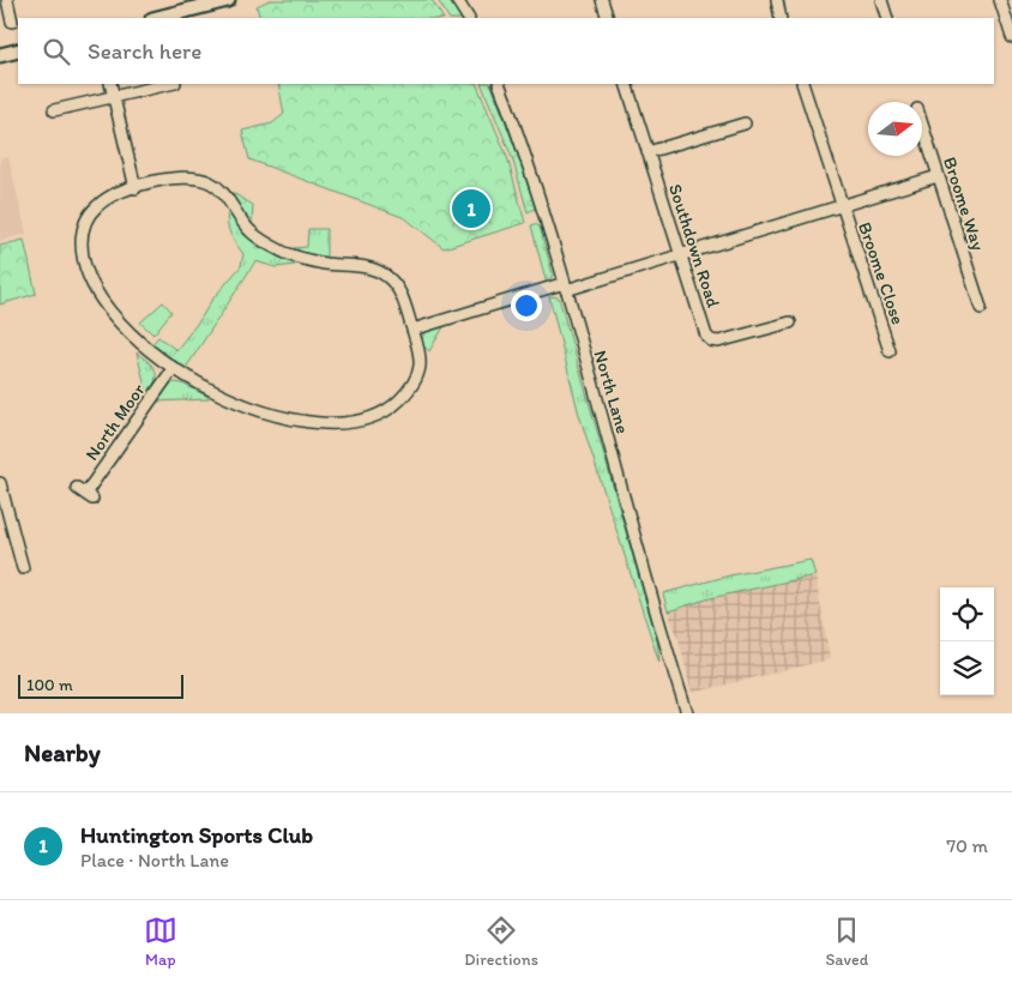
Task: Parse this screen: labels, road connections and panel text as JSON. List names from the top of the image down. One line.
{"streets":{"street":["Broome Way","Southdown Road","Broome Close","North Lane","North Moor"]},"crossings":[["Southdown Road","Broome Close"],["Broome Close","North Lane"]],"scale_bar":"100 m","north":"right","page":{"search":"Search here","pins":"1","scale":"100 m","heading":"Nearby","list":[{"mark":"1","name":"Huntington Sports Club","note":"Place · North Lane","value":"70 m"}],"nav":["Map","Directions","Saved"]}}
